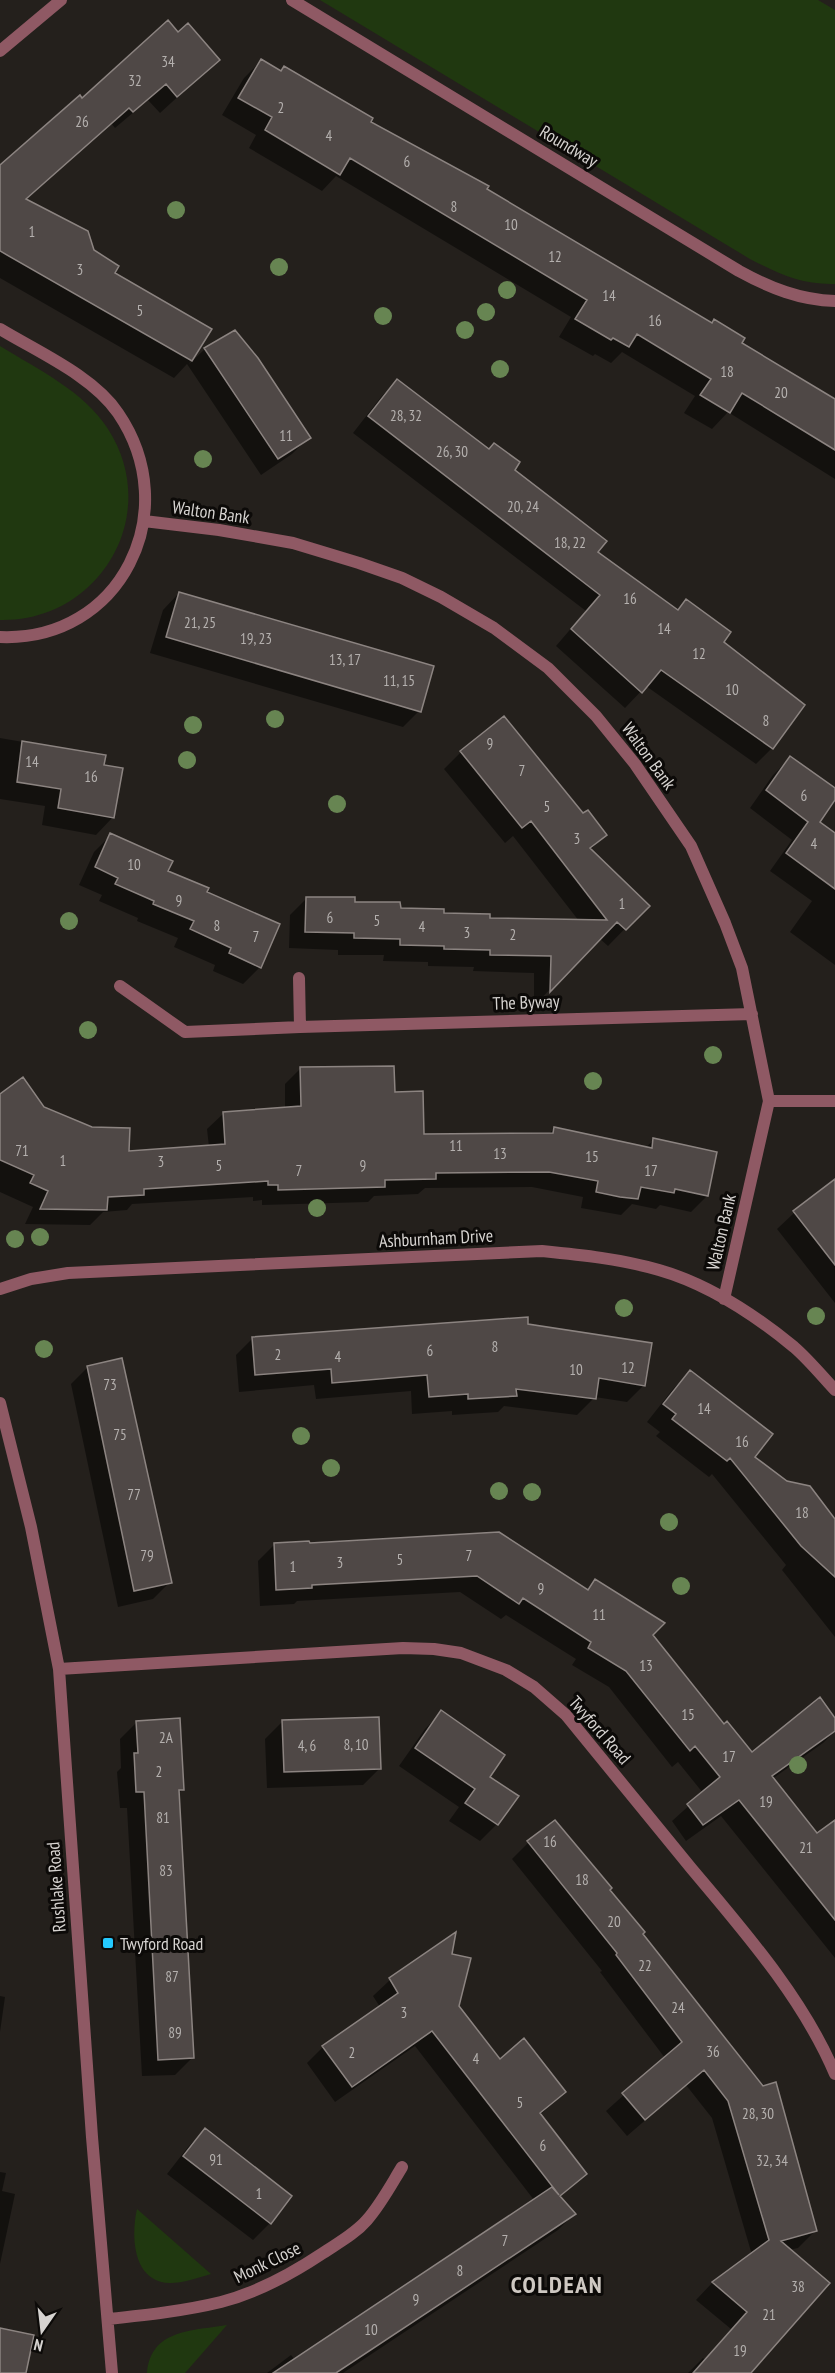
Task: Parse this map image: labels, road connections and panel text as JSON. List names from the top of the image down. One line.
{"streets":{"street":["Roundway","Walton Bank","The Byway","Ashburnham Drive","Twyford Road","Rushlake Road","Monk Close"]},"crossings":[["Walton Bank","The Byway"],["Walton Bank","Ashburnham Drive"],["Twyford Road","Rushlake Road"],["Rushlake Road","Monk Close"]],"districts":["COLDEAN"],"places":{"transit":["Twyford Road"]},"house_numbers":["34","32","2","26","4","6","8","10","1","12","3","14","5","16","18","20","28, 32","11","26, 30","20, 24","18, 22","16","21, 25","14","19, 23","12","13, 17","11, 15","10","8","9","14","7","16","6","5","3","4","10","9","1","6","5","8","4","3","2","7","11","71","13","15","1","3","5","9","7","17","8","6","2","4","12","10","73","14","75","16","77","18","79","7","5","3","1","9","11","13","15","2A","8, 10","4, 6","17","2","19","81","16","21","83","18","20","22","87","24","3","89","36","2","4","5","28, 30","6","91","32, 34","1","7","8","38","9","21","10","19"],"north":"bottom"}
